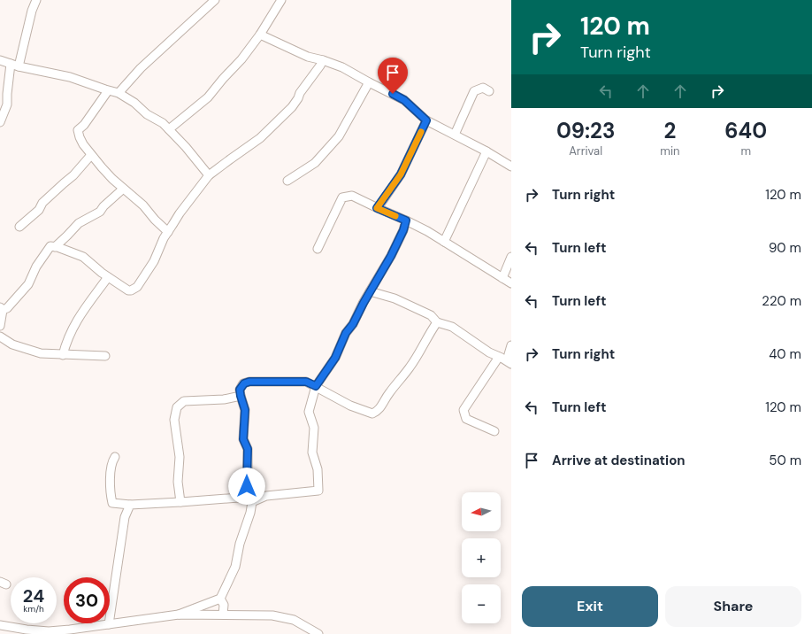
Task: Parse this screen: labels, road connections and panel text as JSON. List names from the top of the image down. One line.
{"north":"left","page":{"turn":["120 m","Turn right"],"eta":["09:23","Arrival","2","min","640","m"],"list":[{"name":"Turn right","value":"120 m"},{"name":"Turn left","value":"90 m"},{"name":"Turn left","value":"220 m"},{"name":"Turn right","value":"40 m"},{"name":"Turn left","value":"120 m"},{"name":"Arrive at destination","value":"50 m"}],"map_buttons":["+","−"],"speed":"24 km/h","limit":"30","buttons":["Exit","Share"]}}
